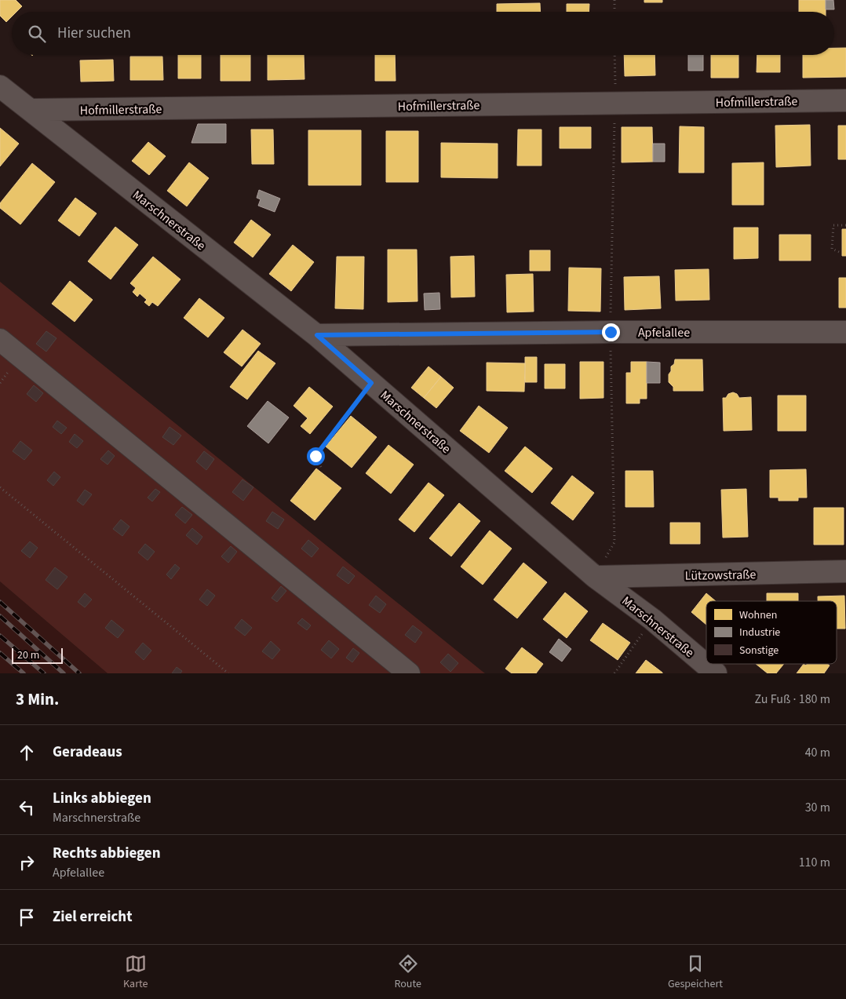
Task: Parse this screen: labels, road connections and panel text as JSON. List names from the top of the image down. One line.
{"streets":{"street":["Hofmillerstraße","Marschnerstraße","Apfelallee","Lützowstraße"]},"crossings":[["Hofmillerstraße","Marschnerstraße"],["Marschnerstraße","Apfelallee"],["Marschnerstraße","Lützowstraße"]],"legend":["Wohnen","Industrie","Sonstige"],"scale_bar":"20 m","page":{"search":"Hier suchen","scale":"20 m","heading":["3 Min.","Zu Fuß · 180 m"],"list":[["Geradeaus","40 m"],["Links abbiegen","Marschnerstraße","30 m"],["Rechts abbiegen","Apfelallee","110 m"],"Ziel erreicht"],"nav":["Karte","Route","Gespeichert"]}}
